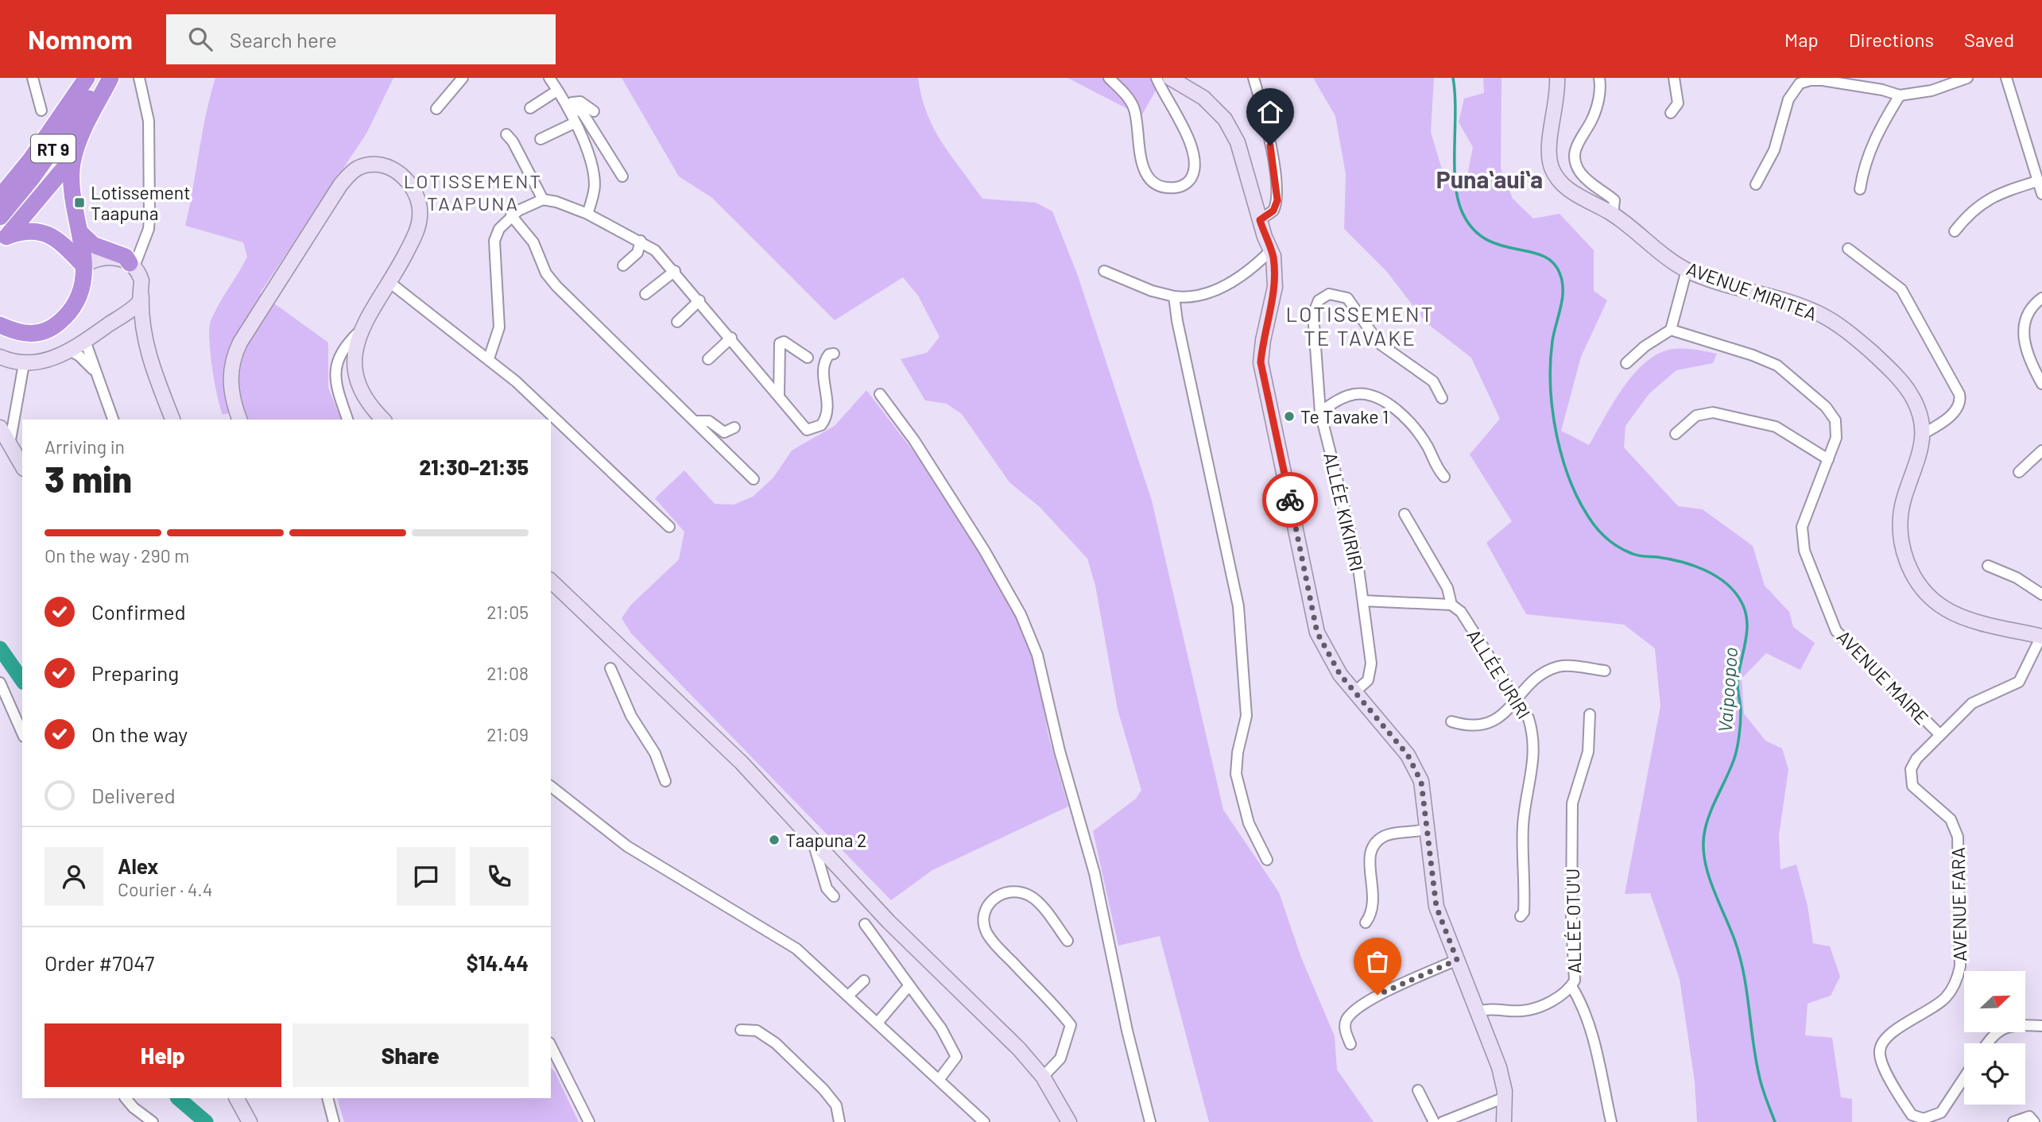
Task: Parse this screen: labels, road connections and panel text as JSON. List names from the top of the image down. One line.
{"streets":{"highway":["RT 9"],"main road":["AVENUE MIRITEA"],"street":["ALLÉE KIKIRIRI","ALLÉE URIRI","AVENUE MAIRE","AVENUE FARA","ALLÉE OTU'U"]},"crossings":[["AVENUE MIRITEA","AVENUE FARA"],["AVENUE MAIRE","AVENUE FARA"]],"districts":["Punaʻauiʻa","LOTISSEMENT TAAPUNA","LOTISSEMENT TE TAVAKE"],"water":["Vaipoopoo"],"places":{"transit":["Lotissement Taapuna"],"other":["Te Tavake 1","Taapuna 2"]},"north":"top right","page":{"header":"Nomnom","search":"Search here","nav":["Map","Directions","Saved"],"heading":["3 min","Arriving in","21:30–21:35"],"panel":["Alex","Courier · 4.4","Order #7047","$14.44"],"bar":"On the way · 290 m","list":[["Confirmed","21:05"],["Preparing","21:08"],["On the way","21:09"],"Delivered"],"buttons":["Help","Share"]}}
